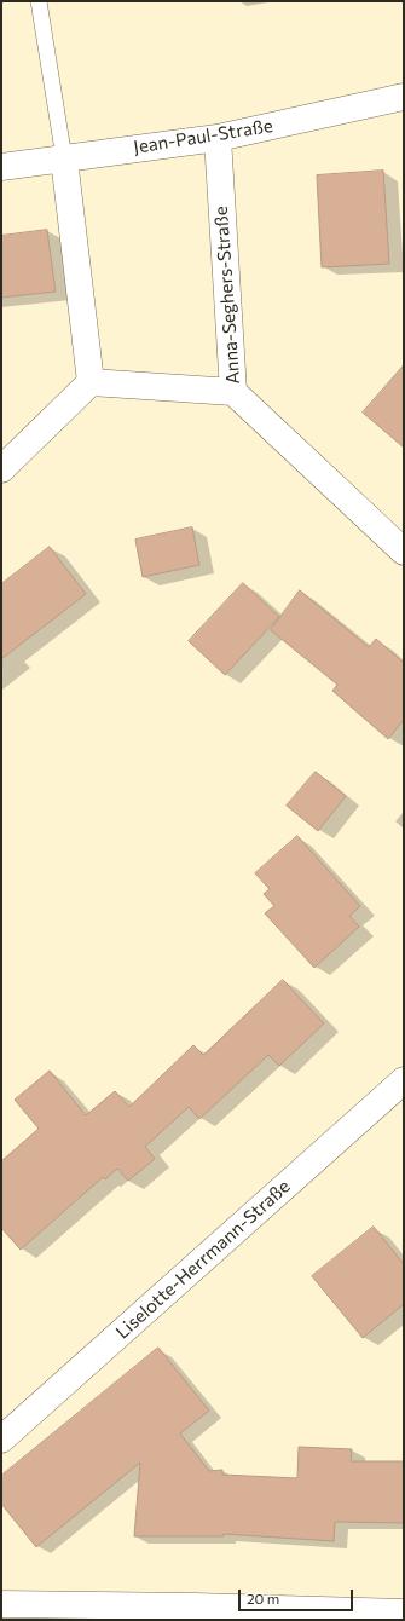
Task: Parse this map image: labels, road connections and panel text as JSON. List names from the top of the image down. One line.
{"streets":{"street":["Jean-Paul-Straße","Anna-Seghers-Straße","Liselotte-Herrmann-Straße"]},"crossings":[["Jean-Paul-Straße","Anna-Seghers-Straße"]],"scale_bar":"20 m"}
